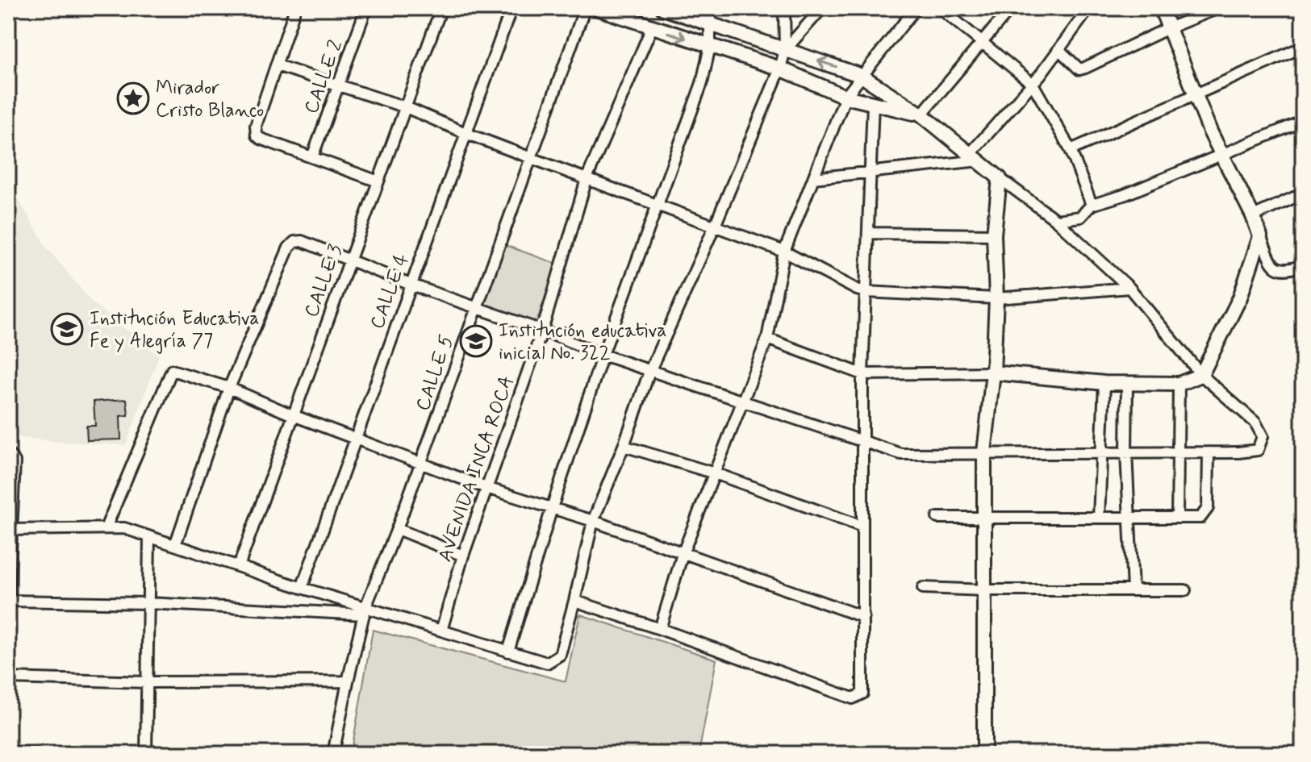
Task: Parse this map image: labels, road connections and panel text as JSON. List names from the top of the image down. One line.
{"streets":{"street":["CALLE 2","CALLE 3","CALLE 4","CALLE 5","AVENIDA INCA ROCA"]},"places":{"place":["Mirador Cristo Blanco"],"school or university":["Institución Educativa Fe y Alegría 77","Institución educativa inicial No. 322"]}}
